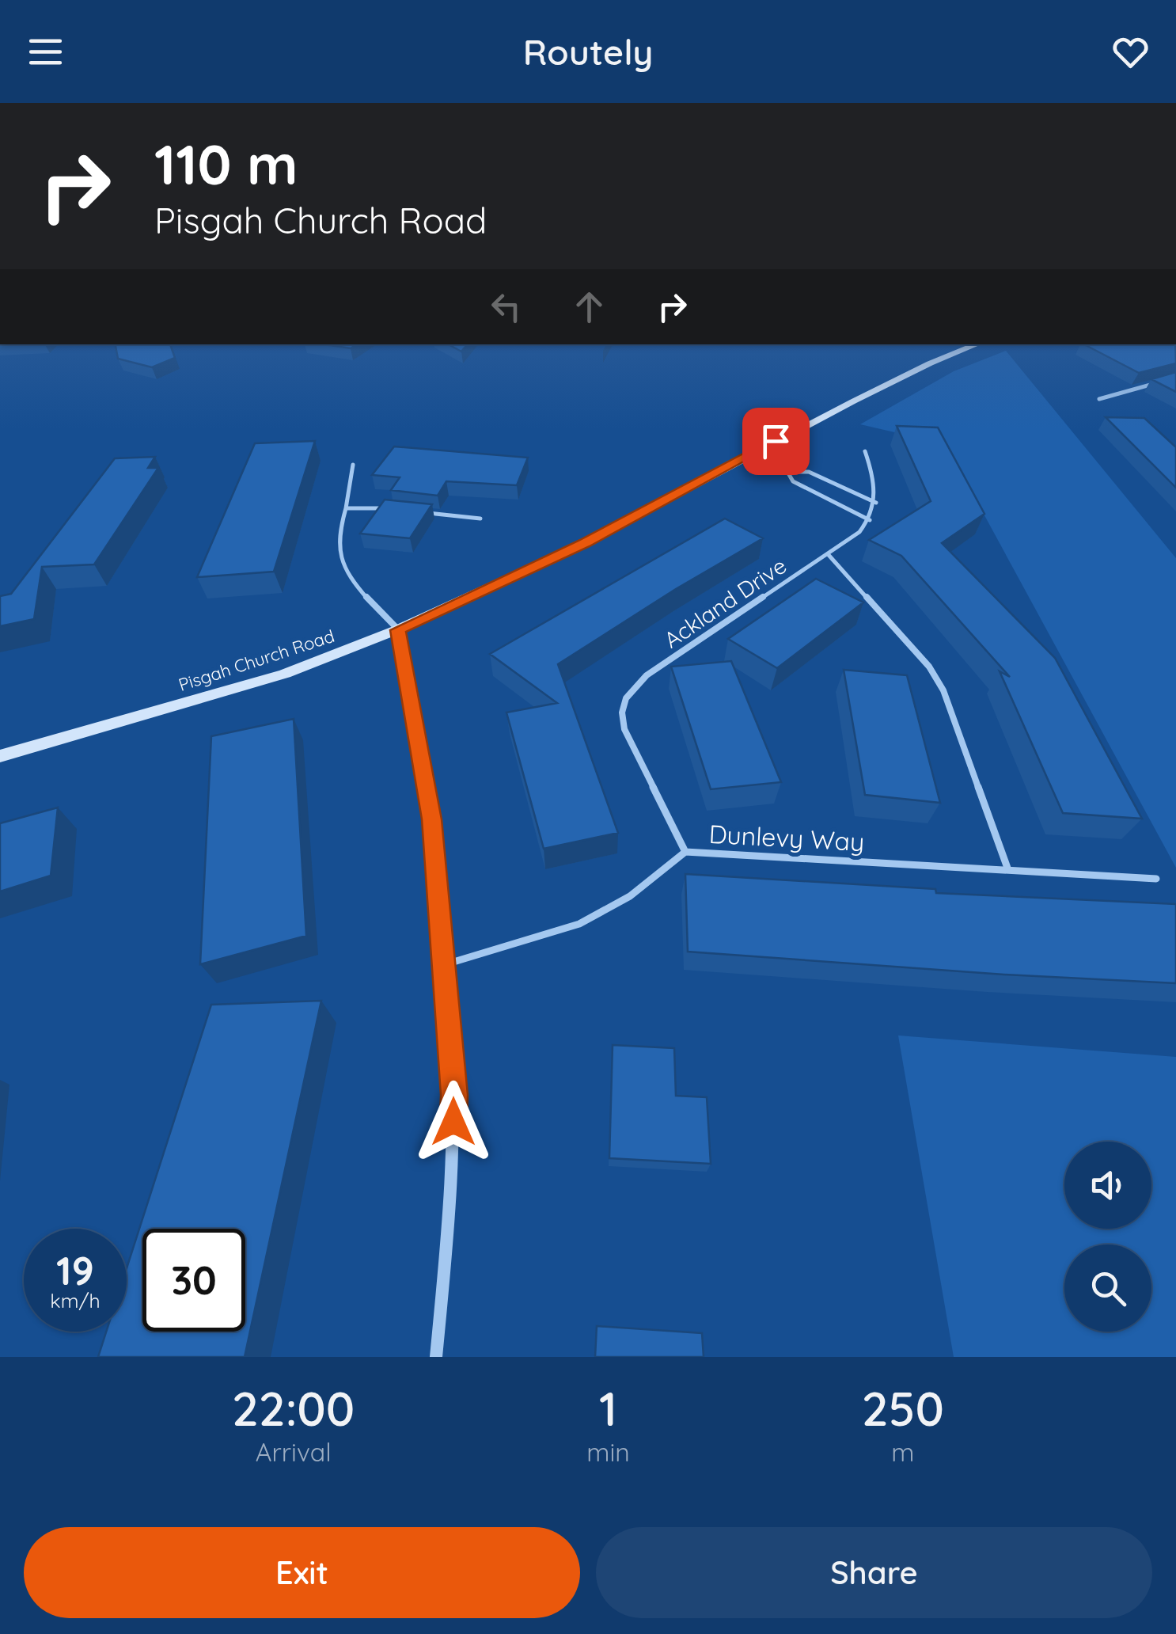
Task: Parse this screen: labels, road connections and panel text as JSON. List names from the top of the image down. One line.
{"streets":{"main road":["Pisgah Church Road"],"lane":["Ackland Drive","Dunlevy Way"]},"crossings":[["Ackland Drive","Dunlevy Way"]],"page":{"header":"Routely","turn":["110 m","Pisgah Church Road"],"speed":"19 km/h","limit":"30","eta":["22:00","Arrival","1","min","250","m"],"buttons":["Exit","Share"]}}
